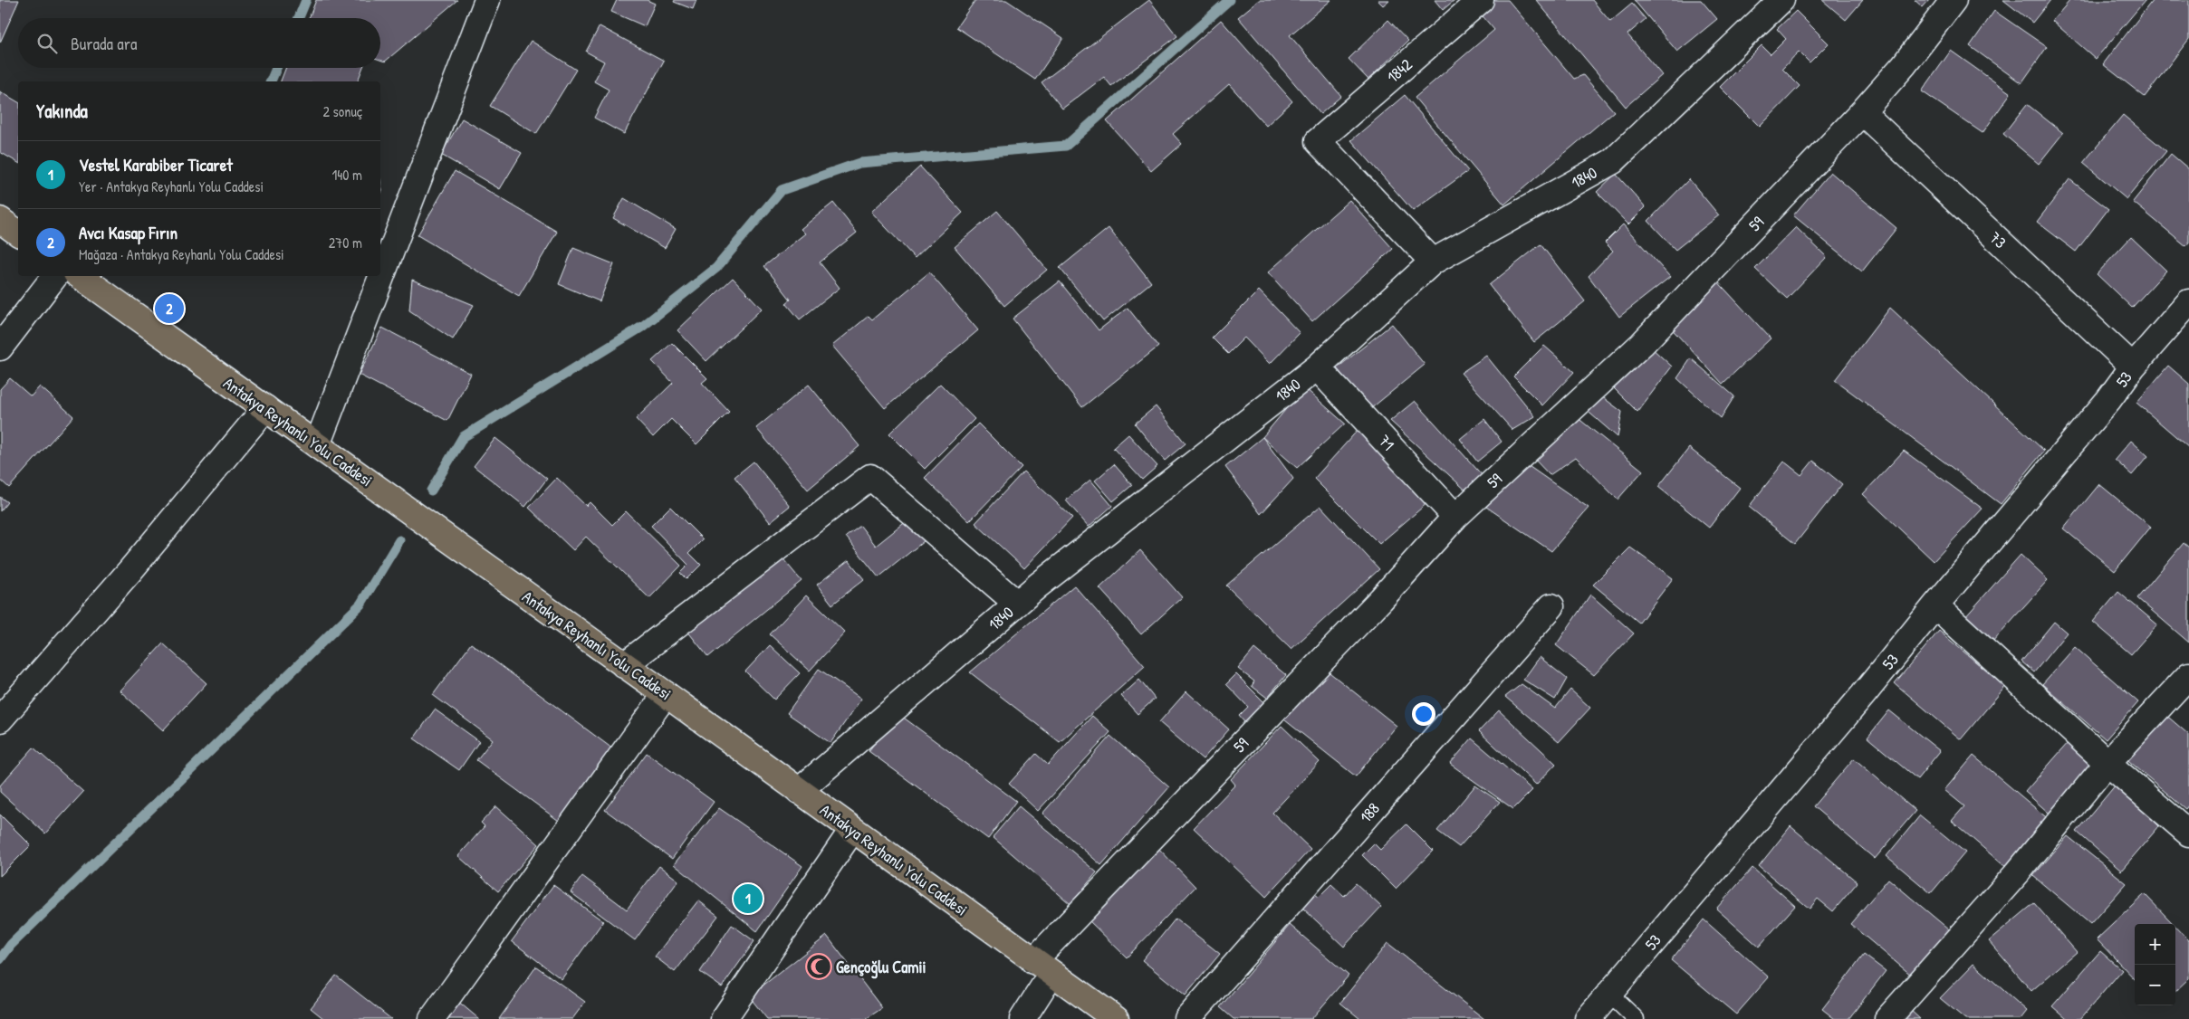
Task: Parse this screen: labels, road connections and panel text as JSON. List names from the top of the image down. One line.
{"streets":{"main road":["Antakya Reyhanlı Yolu Caddesi"],"street":["1842","1840","59","73","53","71","188"]},"crossings":[["1842","1840"],["1840","Antakya Reyhanlı Yolu Caddesi"],["1840","71"],["59","73"],["59","Antakya Reyhanlı Yolu Caddesi"],["59","71"],["73","53"]],"places":{"mosque":["Gençoğlu Camii"]},"page":{"search":"Burada ara","heading":["Yakında","2 sonuç"],"list":[{"mark":"1","name":"Vestel Karabiber Ticaret","note":"Yer · Antakya Reyhanlı Yolu Caddesi","value":"140 m"},{"mark":"2","name":"Avcı Kasap Fırın","note":"Mağaza · Antakya Reyhanlı Yolu Caddesi","value":"270 m"}],"pins":["2","1"],"map_buttons":["+","−"]}}
